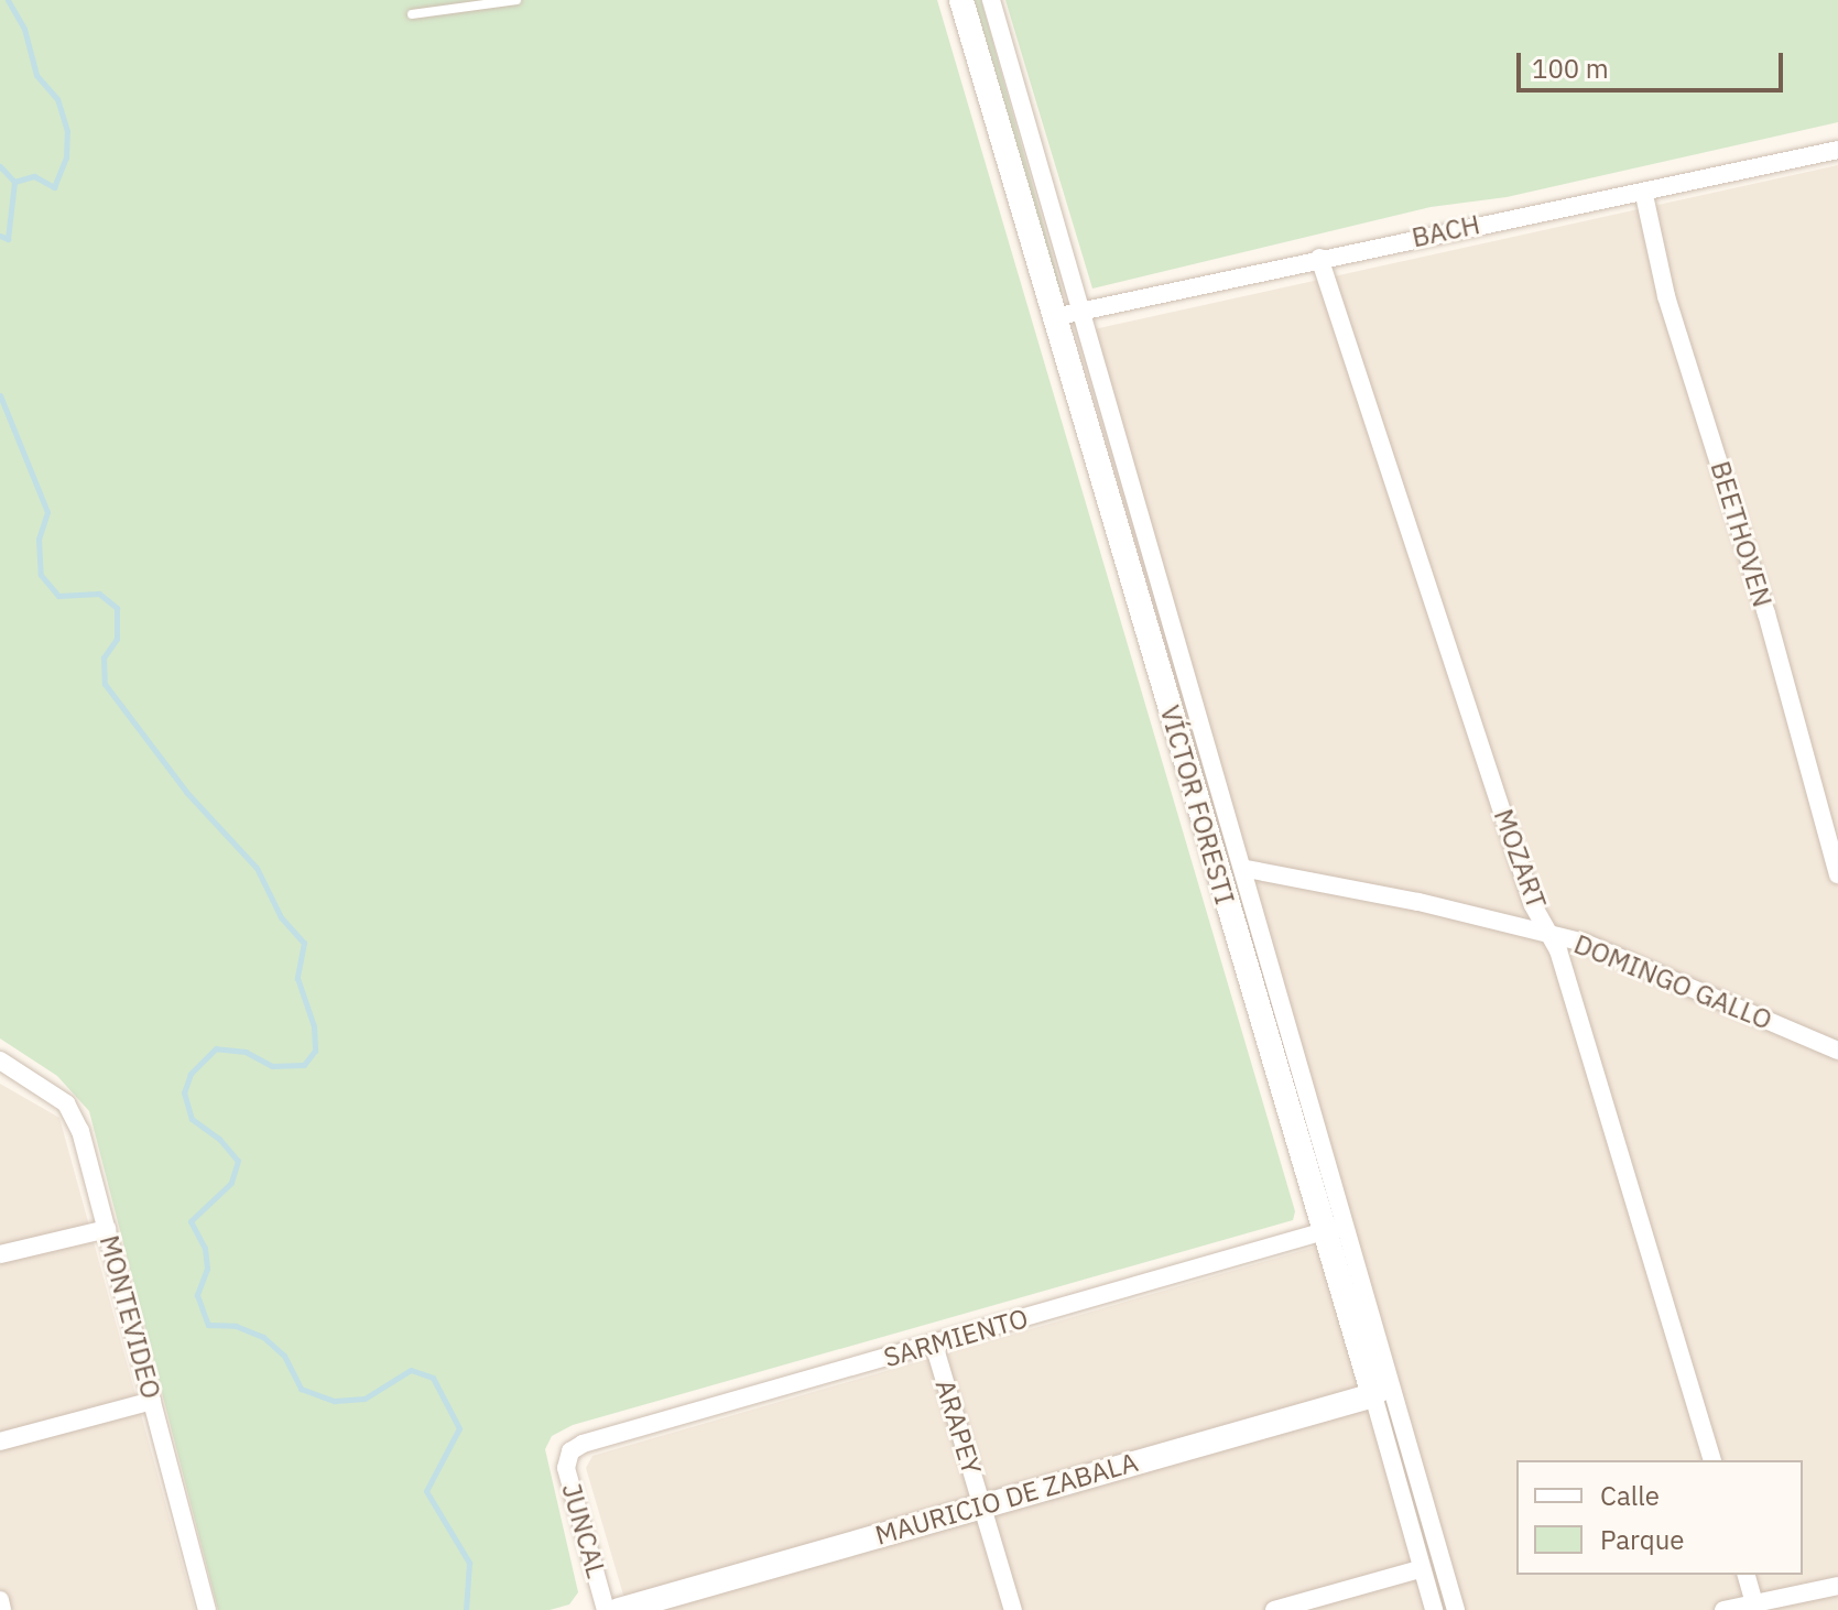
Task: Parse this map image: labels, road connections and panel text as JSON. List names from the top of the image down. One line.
{"streets":{"street":["BACH","BEETHOVEN","VÍCTOR FORESTI","MOZART","DOMINGO GALLO","MONTEVIDEO","SARMIENTO","ARAPEY","MAURICIO DE ZABALA","JUNCAL"]},"crossings":[["BACH","BEETHOVEN"],["BACH","VÍCTOR FORESTI"],["BACH","MOZART"],["VÍCTOR FORESTI","DOMINGO GALLO"],["VÍCTOR FORESTI","SARMIENTO"],["VÍCTOR FORESTI","MAURICIO DE ZABALA"],["MOZART","DOMINGO GALLO"],["SARMIENTO","ARAPEY"],["SARMIENTO","JUNCAL"],["ARAPEY","MAURICIO DE ZABALA"]],"legend":["Calle","Parque"],"scale_bar":"100 m"}
